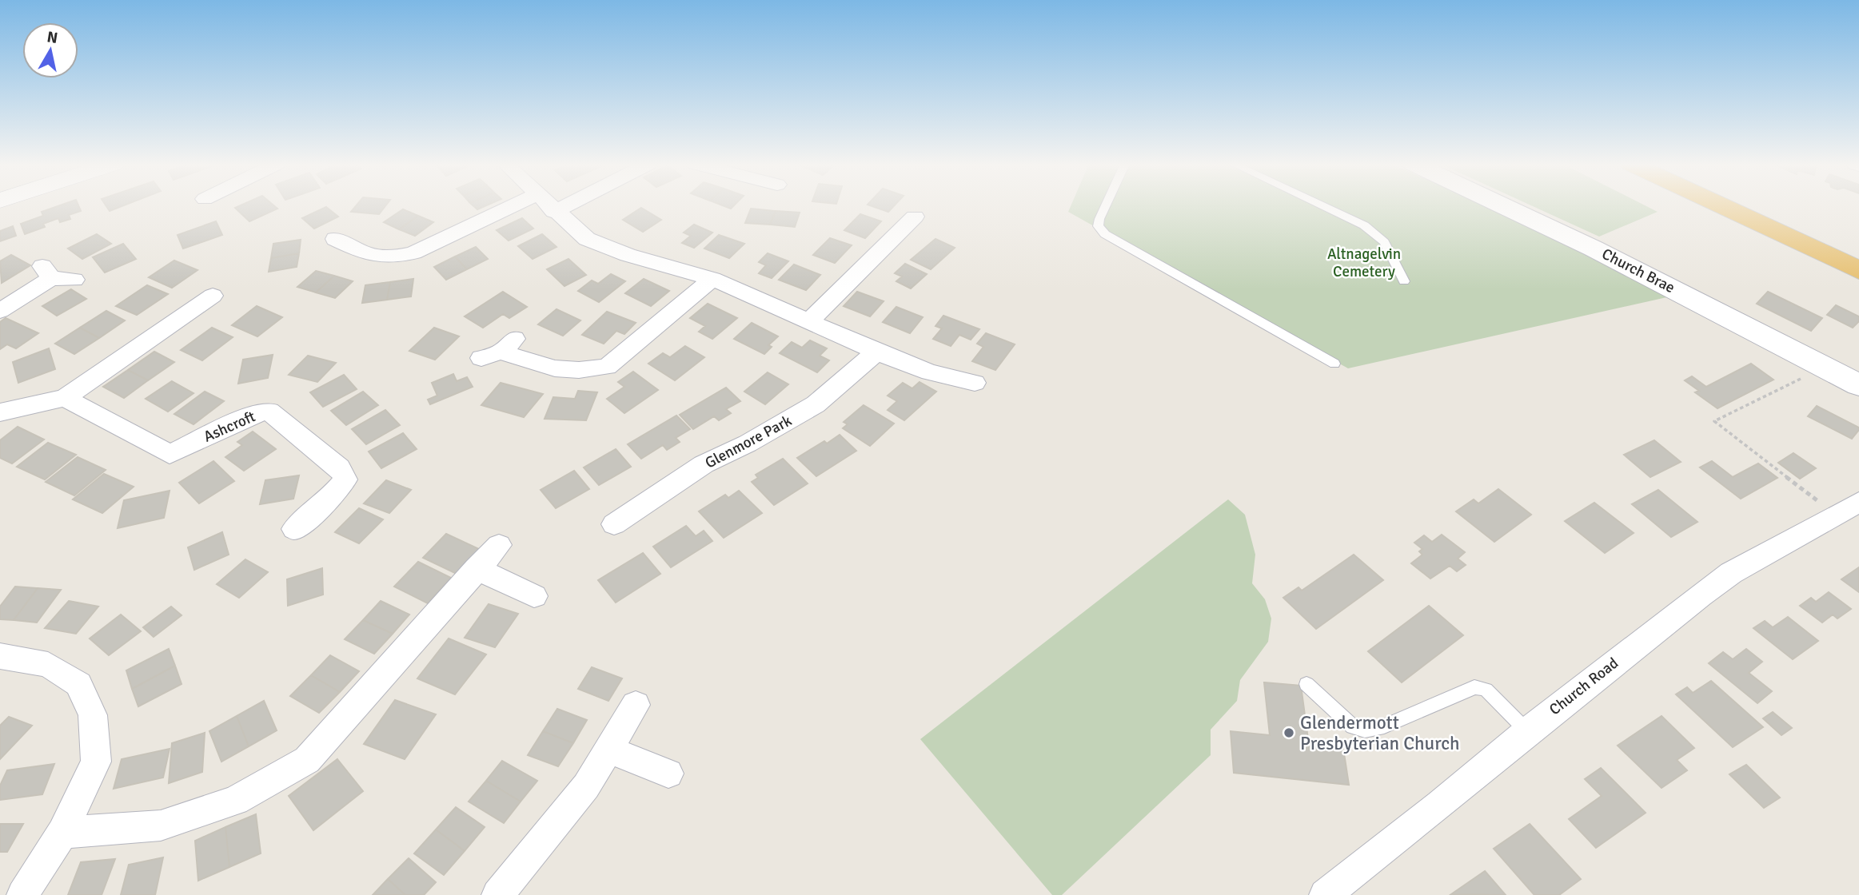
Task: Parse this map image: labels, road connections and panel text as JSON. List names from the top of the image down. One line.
{"streets":{"main road":["Church Brae"],"street":["Ashcroft","Glenmore Park","Church Road"]},"parks":["Altnagelvin Cemetery"],"places":["Glendermott Presbyterian Church"],"north":"top"}
